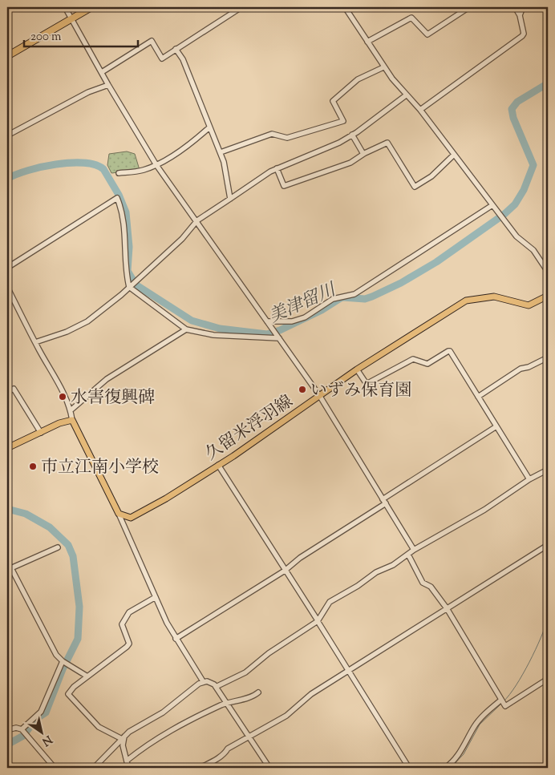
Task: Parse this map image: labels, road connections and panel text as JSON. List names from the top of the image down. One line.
{"streets":{"main road":["久留米浮羽線"]},"water":["美津留川"],"places":["いずみ保育園","水害復興碑","市立江南小学校"],"scale_bar":"200 m","north":"bottom right"}
